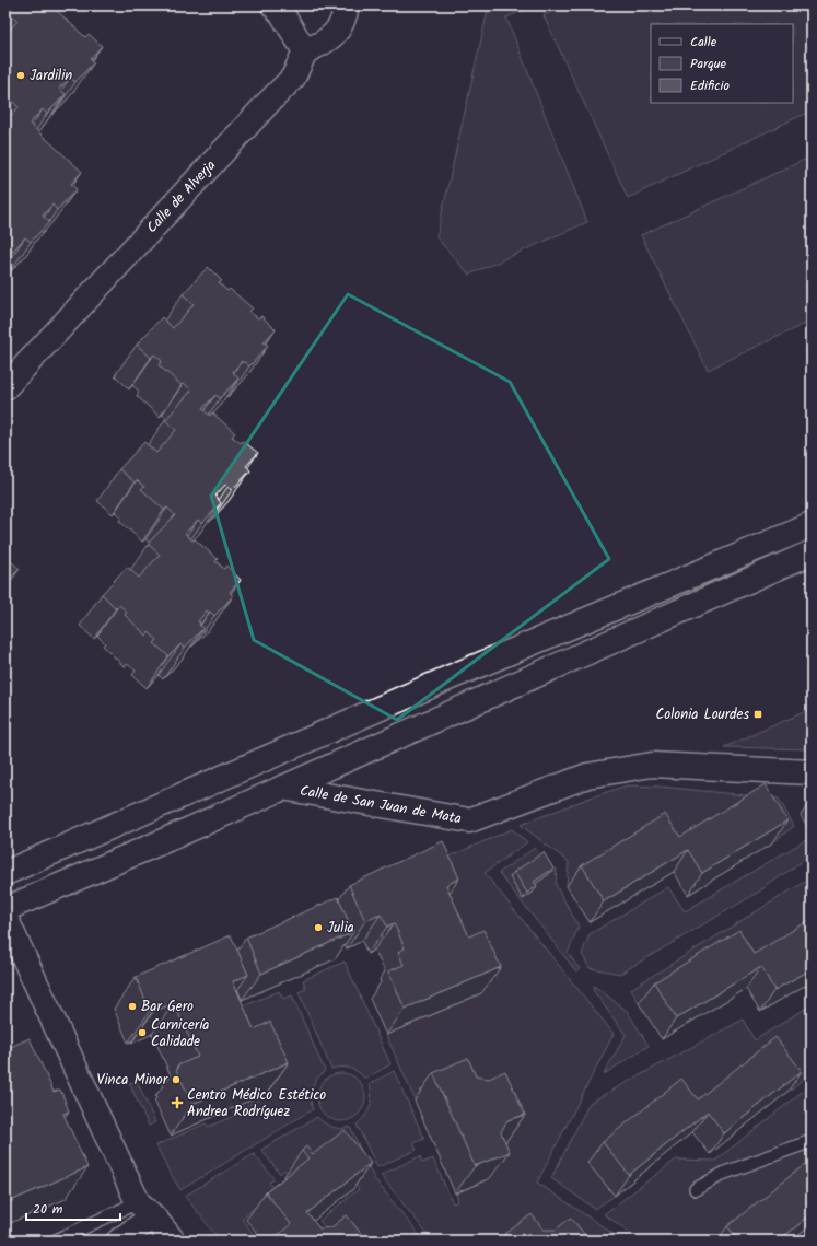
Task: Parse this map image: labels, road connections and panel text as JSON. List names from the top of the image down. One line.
{"streets":{"main road":["Calle de Alverja","Calle de San Juan de Mata"]},"places":{"other":["Jardilin","Julia","Bar Gero","Carnicería Calidade","Vinca Minor"],"transit":["Colonia Lourdes"],"health":["Centro Médico Estético Andrea Rodríguez"]},"legend":["Calle","Parque","Edificio"],"scale_bar":"20 m"}
